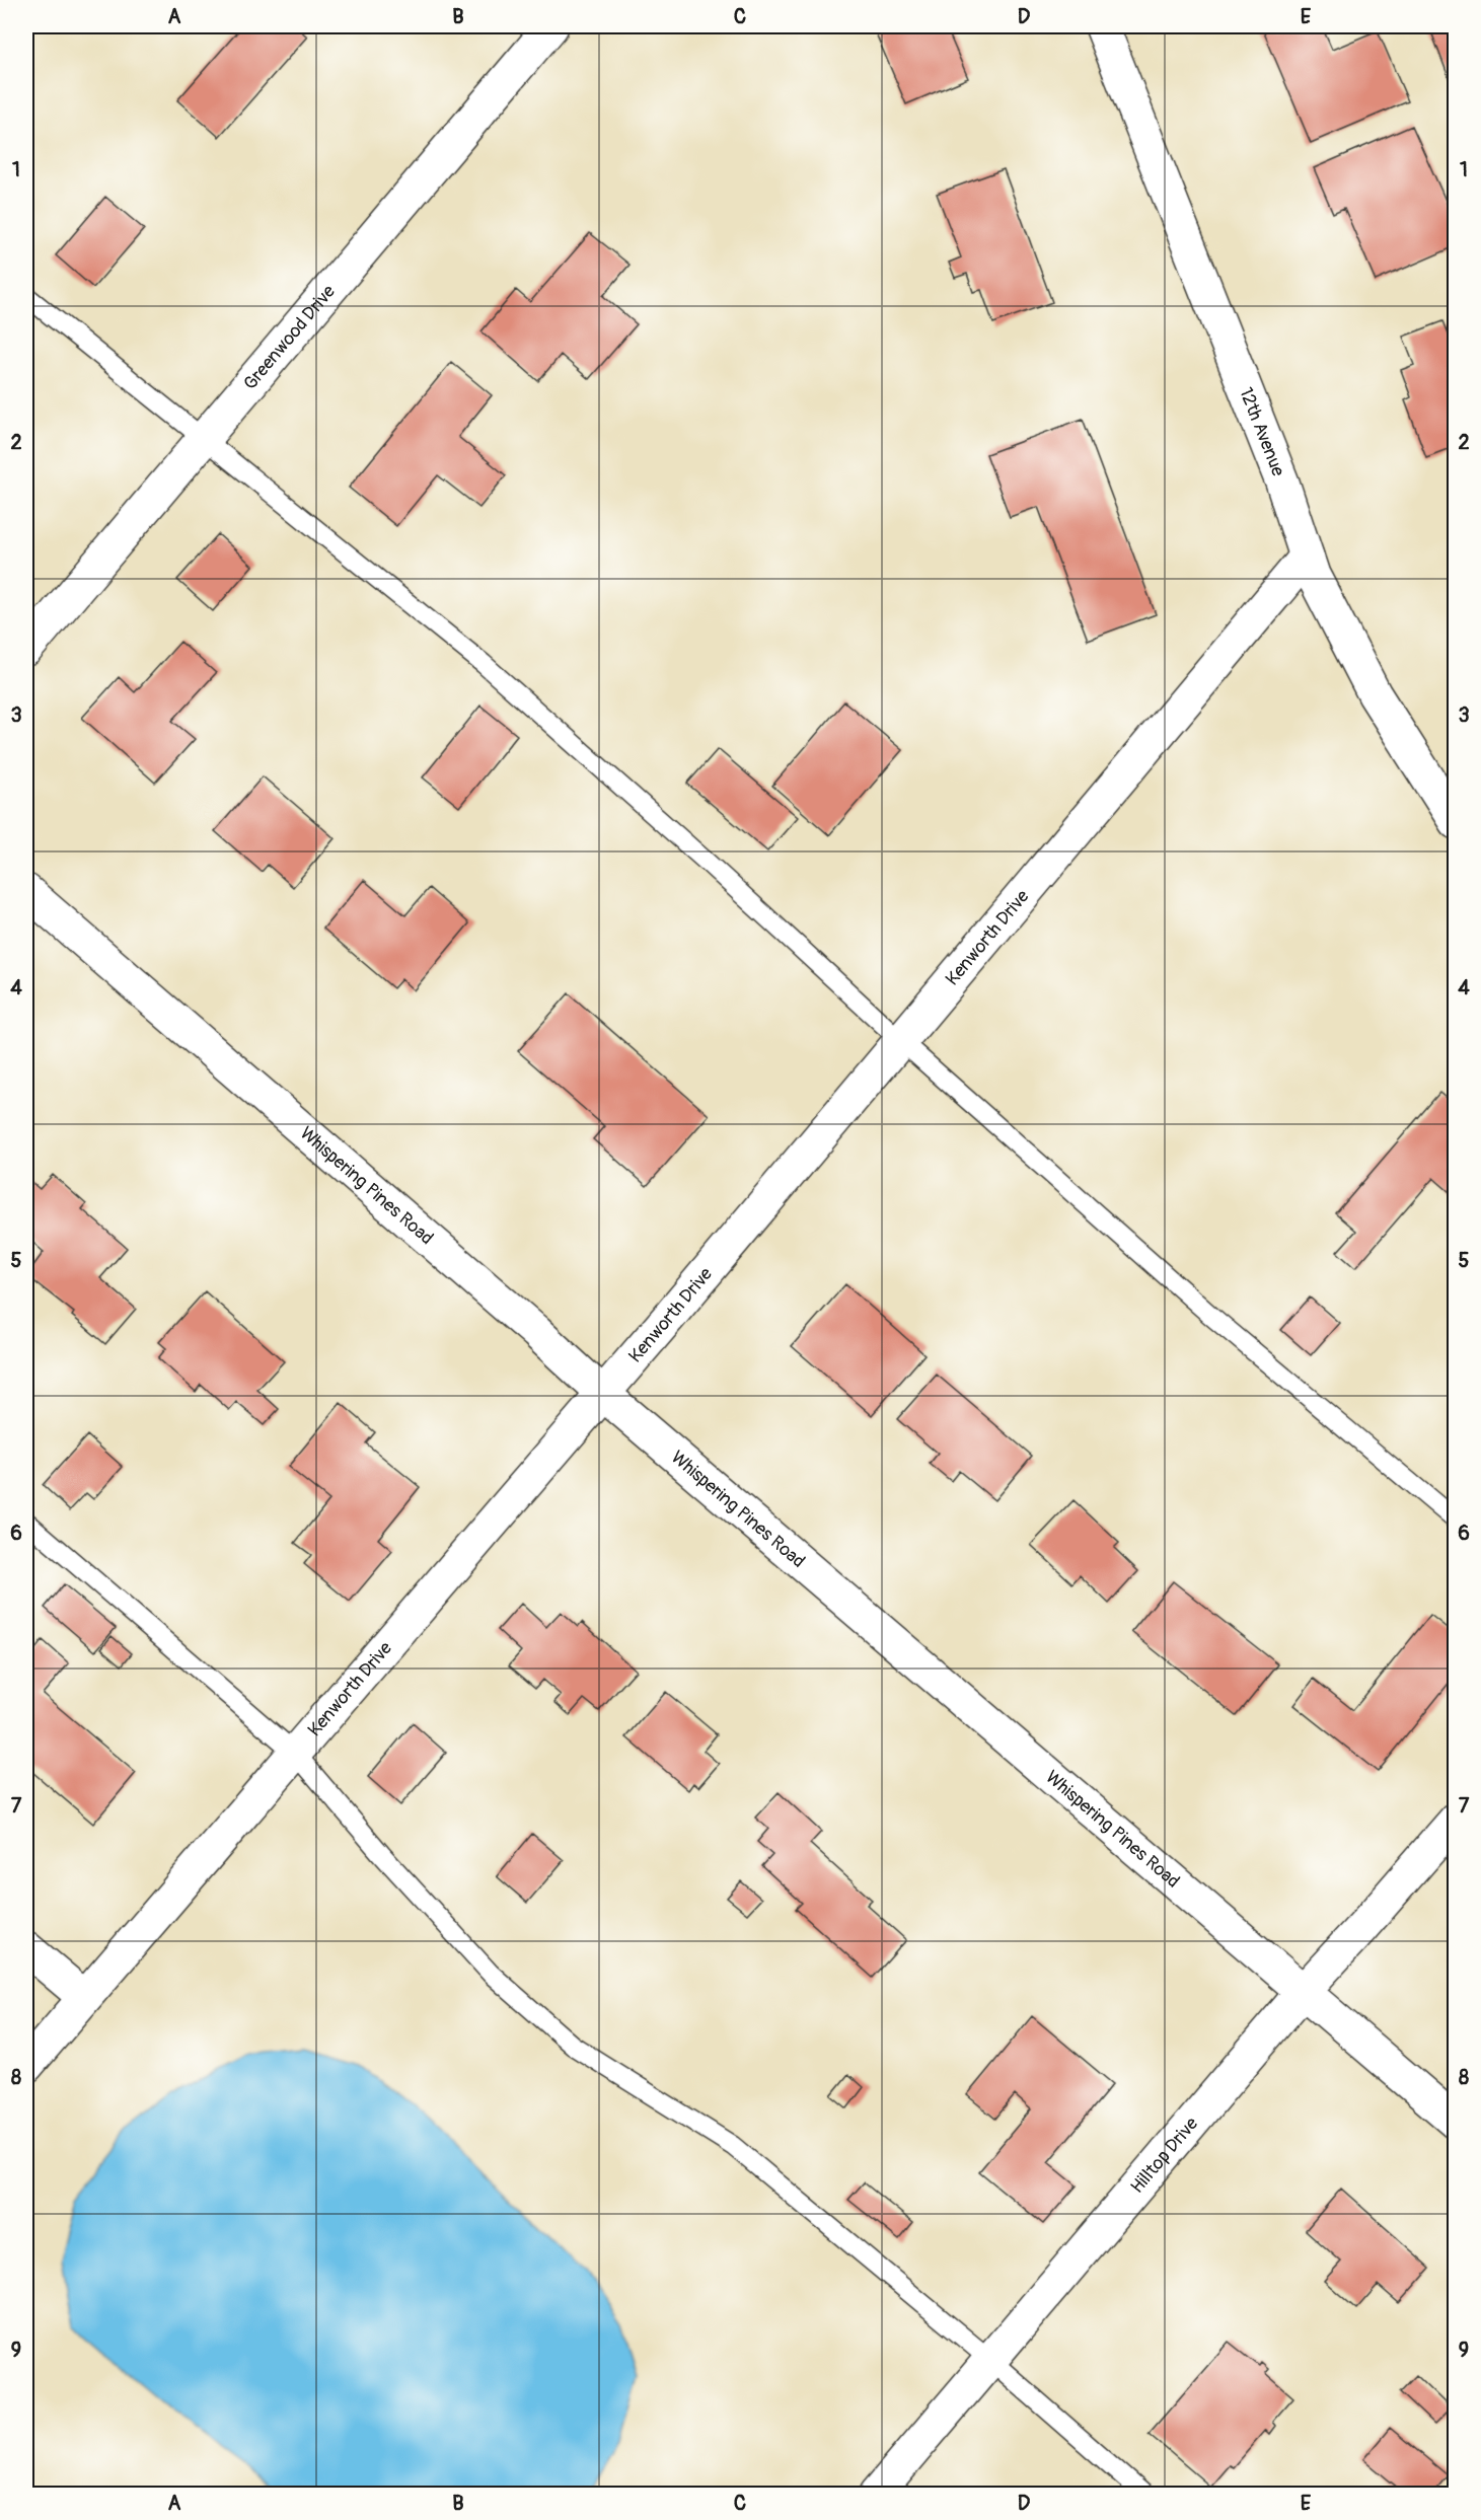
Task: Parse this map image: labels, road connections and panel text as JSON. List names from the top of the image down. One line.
{"streets":{"street":["Greenwood Drive","12th Avenue","Kenworth Drive","Whispering Pines Road","Hilltop Drive"]},"crossings":[["12th Avenue","Kenworth Drive"],["Kenworth Drive","Whispering Pines Road"],["Whispering Pines Road","Hilltop Drive"]],"grid":{"columns":["A","B","C","D","E"],"rows":["1","2","3","4","5","6","7","8","9"]}}
